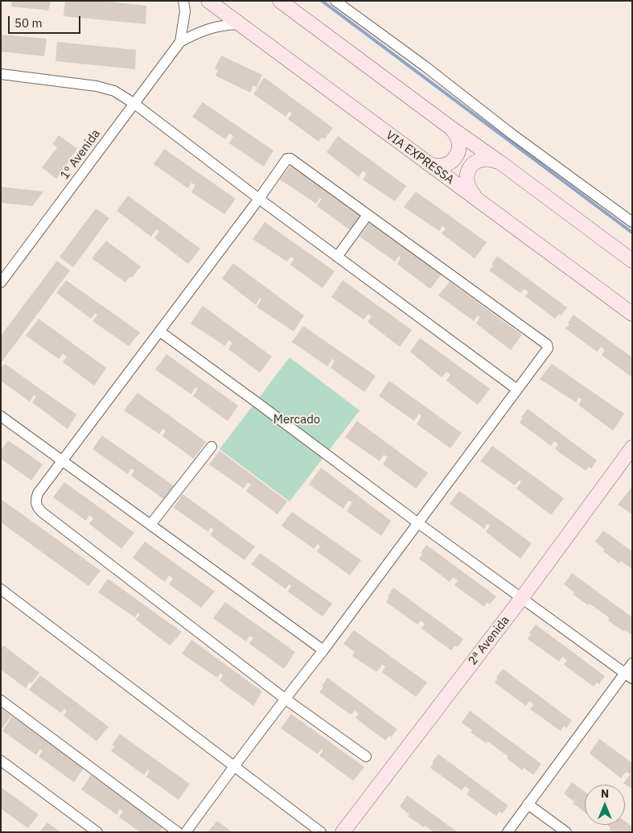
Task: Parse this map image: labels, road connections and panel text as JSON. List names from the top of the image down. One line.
{"streets":{"main road":["VIA EXPRESSA","2ª Avenida"],"street":["1º Avenida"]},"parks":["Mercado"],"scale_bar":"50 m","north":"top"}
